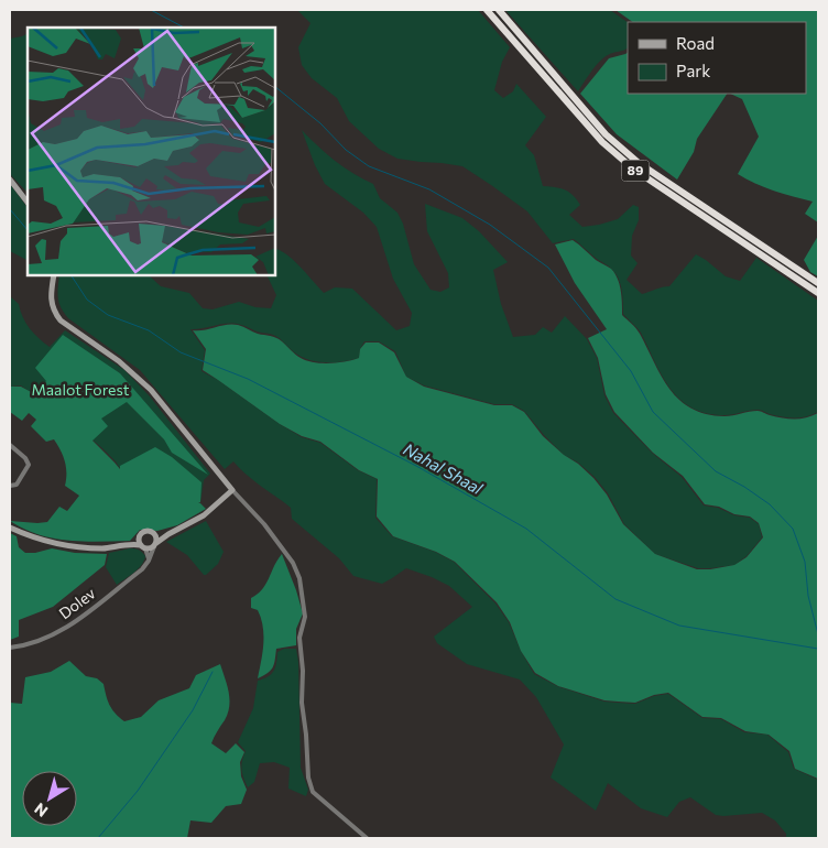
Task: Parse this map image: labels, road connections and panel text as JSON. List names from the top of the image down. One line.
{"streets":{"highway":["89"],"street":["Dolev"]},"water":["Nahal Shaal"],"parks":["Maalot Forest"],"legend":["Road","Park"],"north":"bottom left"}
